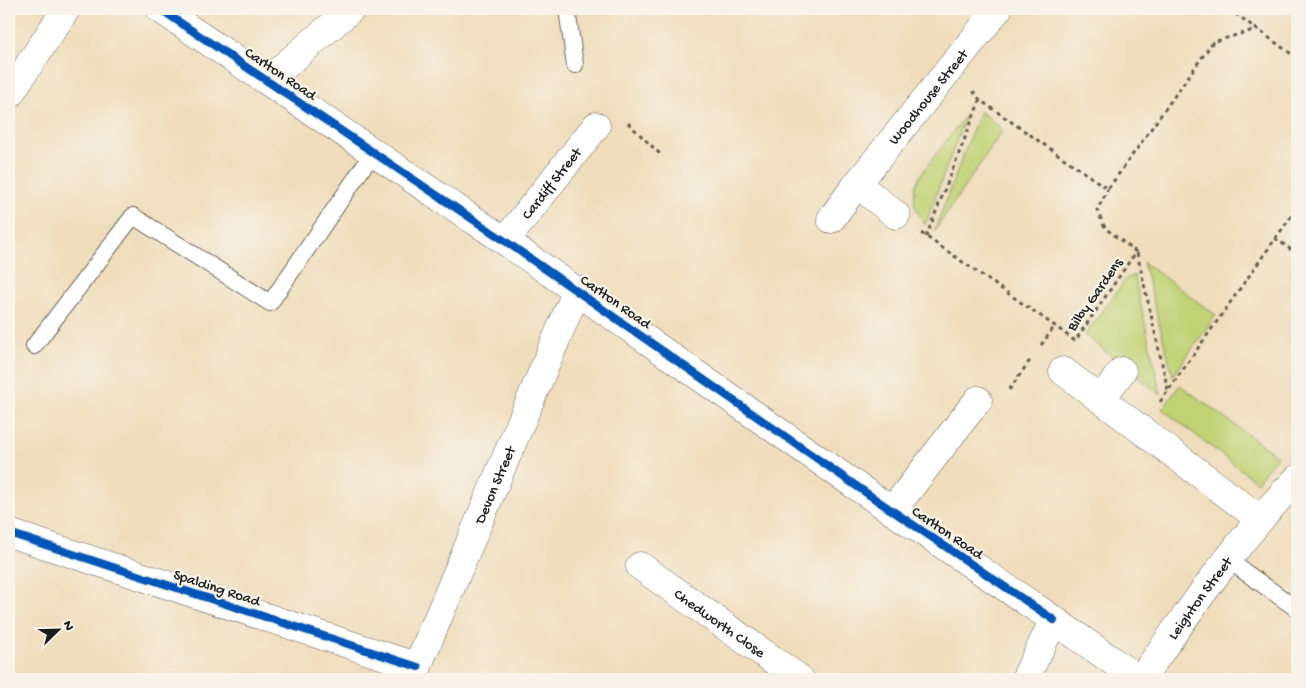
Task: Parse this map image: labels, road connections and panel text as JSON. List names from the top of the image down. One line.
{"streets":{"street":["Carlton Road","Woodhouse Street","Cardiff Street","Devon Street","Spalding Road","Leighton Street","Chedworth Close"],"path":["Bilby Gardens"]},"crossings":[["Carlton Road","Cardiff Street"],["Carlton Road","Devon Street"],["Carlton Road","Leighton Street"],["Devon Street","Spalding Road"]],"north":"top right"}
